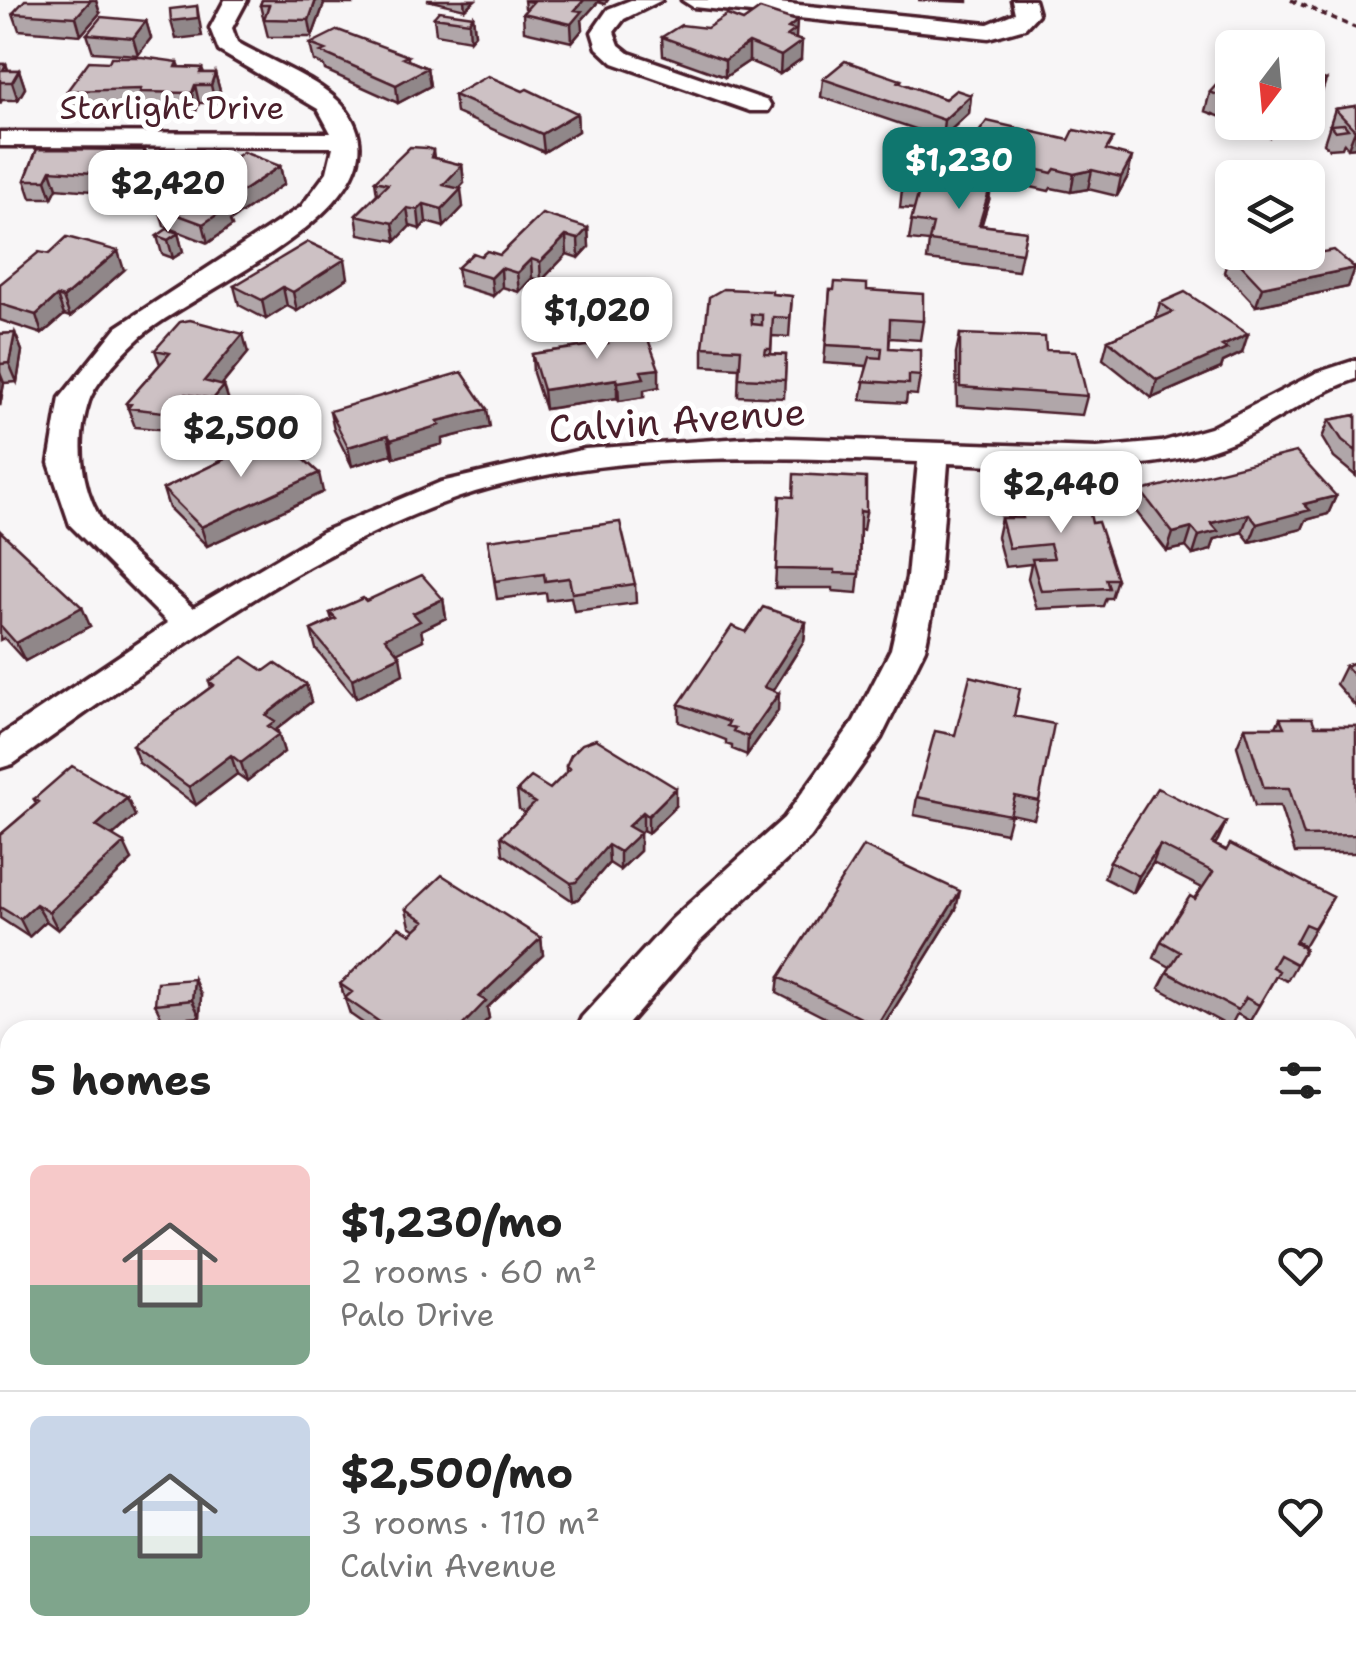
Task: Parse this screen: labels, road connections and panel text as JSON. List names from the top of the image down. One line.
{"streets":{"street":["Starlight Drive","Calvin Avenue"]},"north":"bottom","page":{"price":["$1,230","$2,420","$1,020","$2,500","$2,440"],"heading":"5 homes","list":[{"name":"$1,230/mo","note":"2 rooms · 60 m² · Palo Drive"},{"name":"$2,500/mo","note":"3 rooms · 110 m² · Calvin Avenue"}]}}
